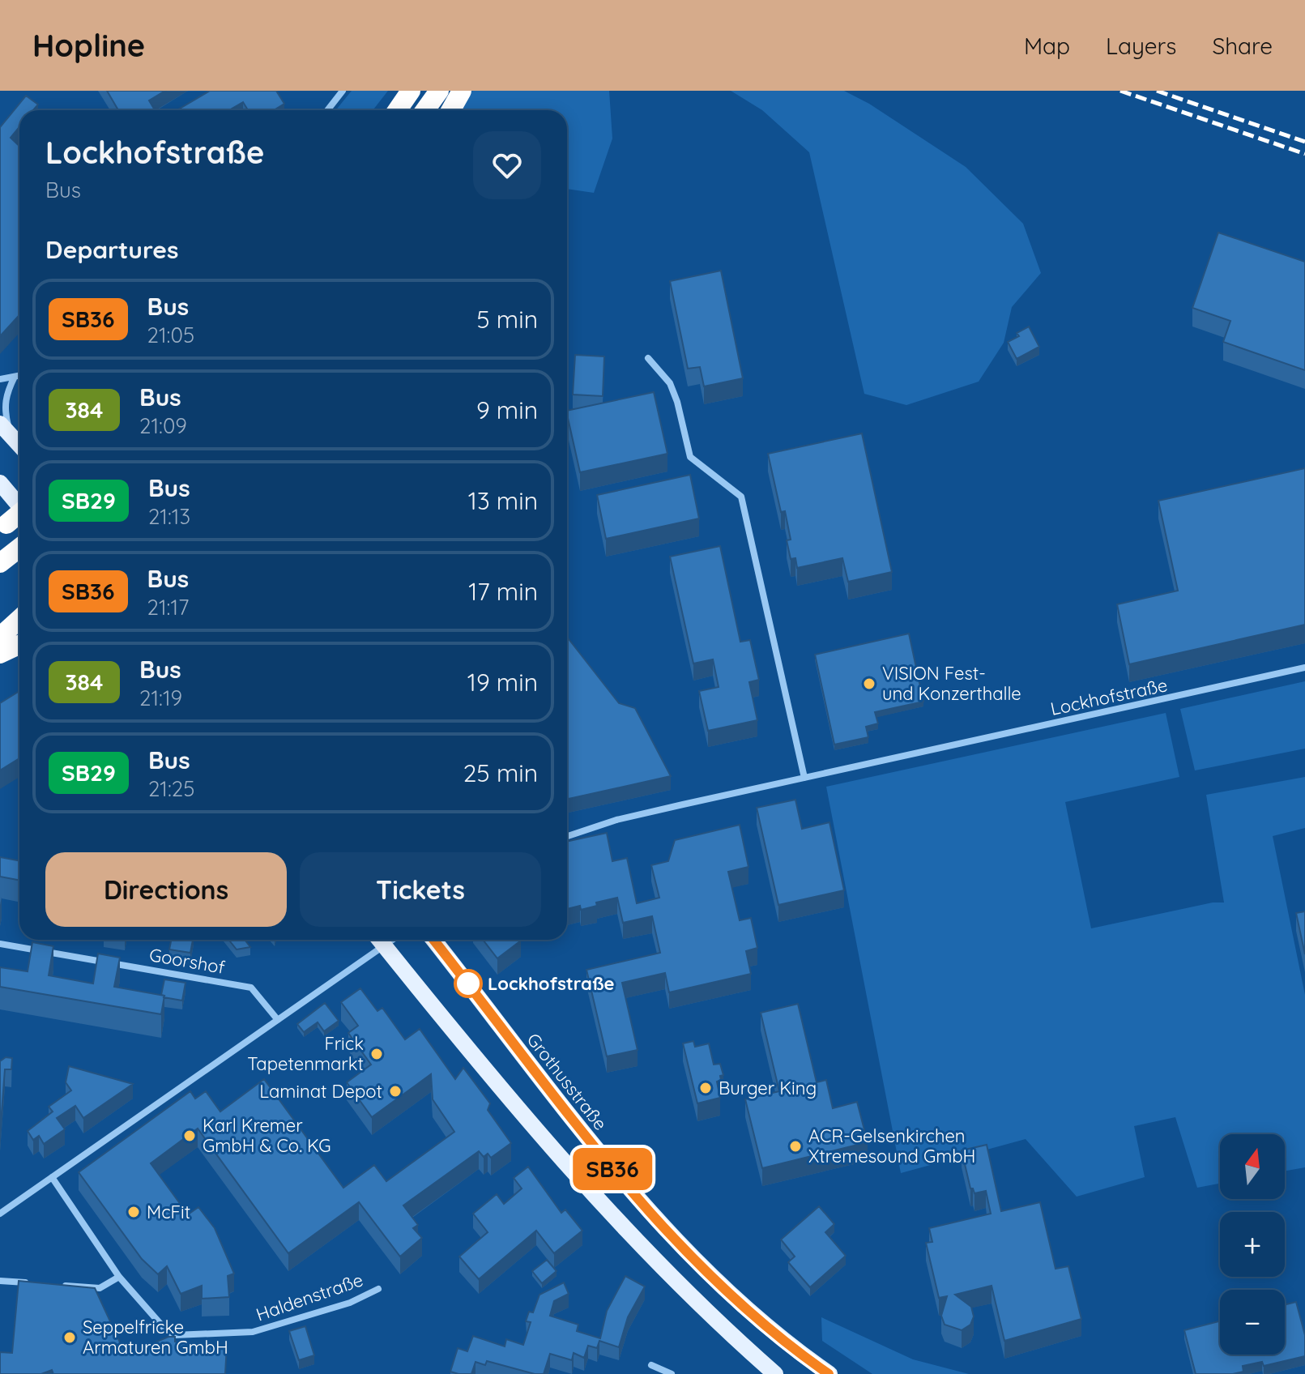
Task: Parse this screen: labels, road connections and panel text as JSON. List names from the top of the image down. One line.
{"streets":{"main road":["Grothusstraße"],"street":["Lockhofstraße","Goorshof","Haldenstraße"]},"places":["VISION Fest- und Konzerthalle","Lockhofstraße","Frick Tapetenmarkt","Burger King","Laminat Depot","Karl Kremer GmbH & Co. KG","ACR-Gelsenkirchen Xtremesound GmbH","McFit","Seppelfricke Armaturen GmbH"],"lines":["bus line SB36"],"north":"top","page":{"header":"Hopline","nav":["Map","Layers","Share"],"on_map":"SB36","heading":[["Lockhofstraße","Bus"],"Departures"],"list":[{"mark":"SB36","name":"Bus","note":"21:05","value":"5 min"},{"mark":"384","name":"Bus","note":"21:09","value":"9 min"},{"mark":"SB29","name":"Bus","note":"21:13","value":"13 min"},{"mark":"SB36","name":"Bus","note":"21:17","value":"17 min"},{"mark":"384","name":"Bus","note":"21:19","value":"19 min"},{"mark":"SB29","name":"Bus","note":"21:25","value":"25 min"}],"buttons":["Directions","Tickets"],"map_buttons":["+","−"]}}
